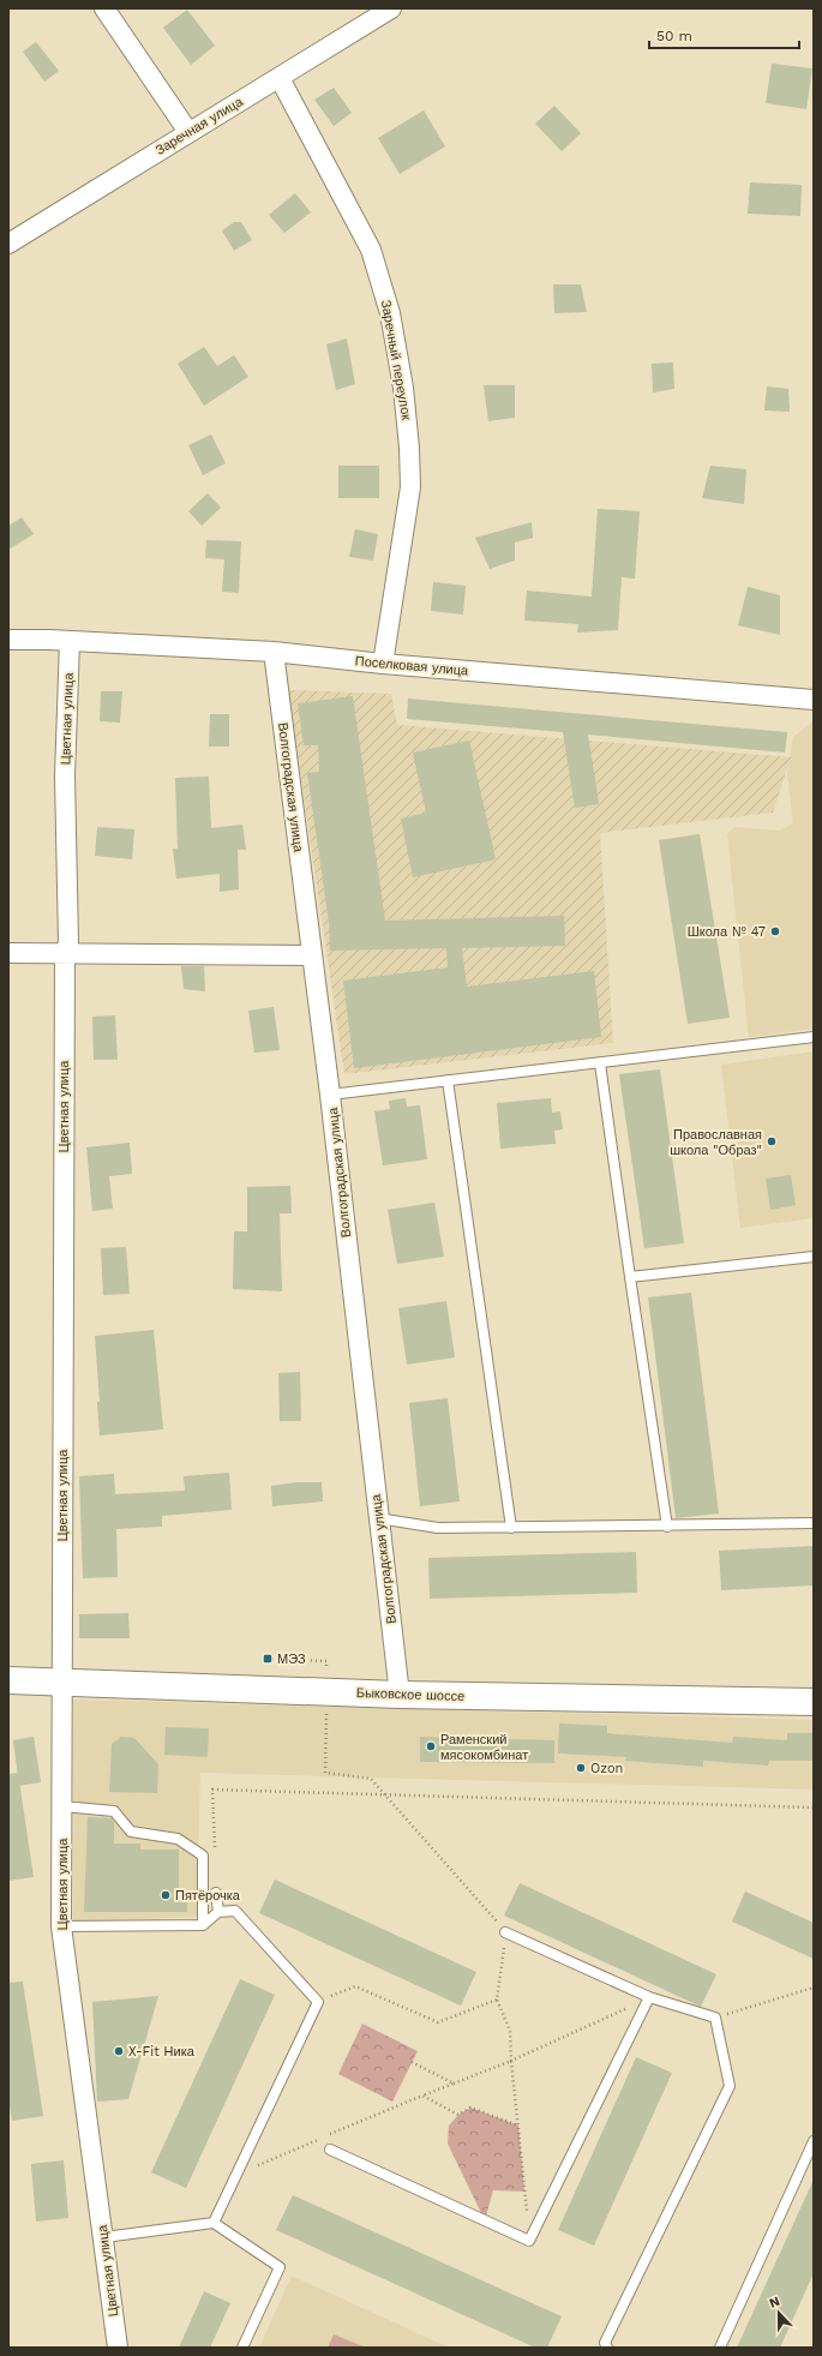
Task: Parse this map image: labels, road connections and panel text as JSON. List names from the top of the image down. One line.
{"streets":{"main road":["Быковское шоссе"],"street":["Заречная улица","Заречный переулок","Поселковая улица","Цветная улица","Волгоградская улица"]},"crossings":[["Заречная улица","Заречный переулок"],["Заречный переулок","Поселковая улица"],["Поселковая улица","Цветная улица"],["Поселковая улица","Волгоградская улица"],["Цветная улица","Быковское шоссе"],["Волгоградская улица","Быковское шоссе"]],"places":{"other":["Школа № 47","Православная школа \"Образ\"","Раменский мясокомбинат","Ozon","Пятёрочка","X-Fit Ника"],"transit":["МЭЗ"]},"scale_bar":"50 m","north":"top"}
